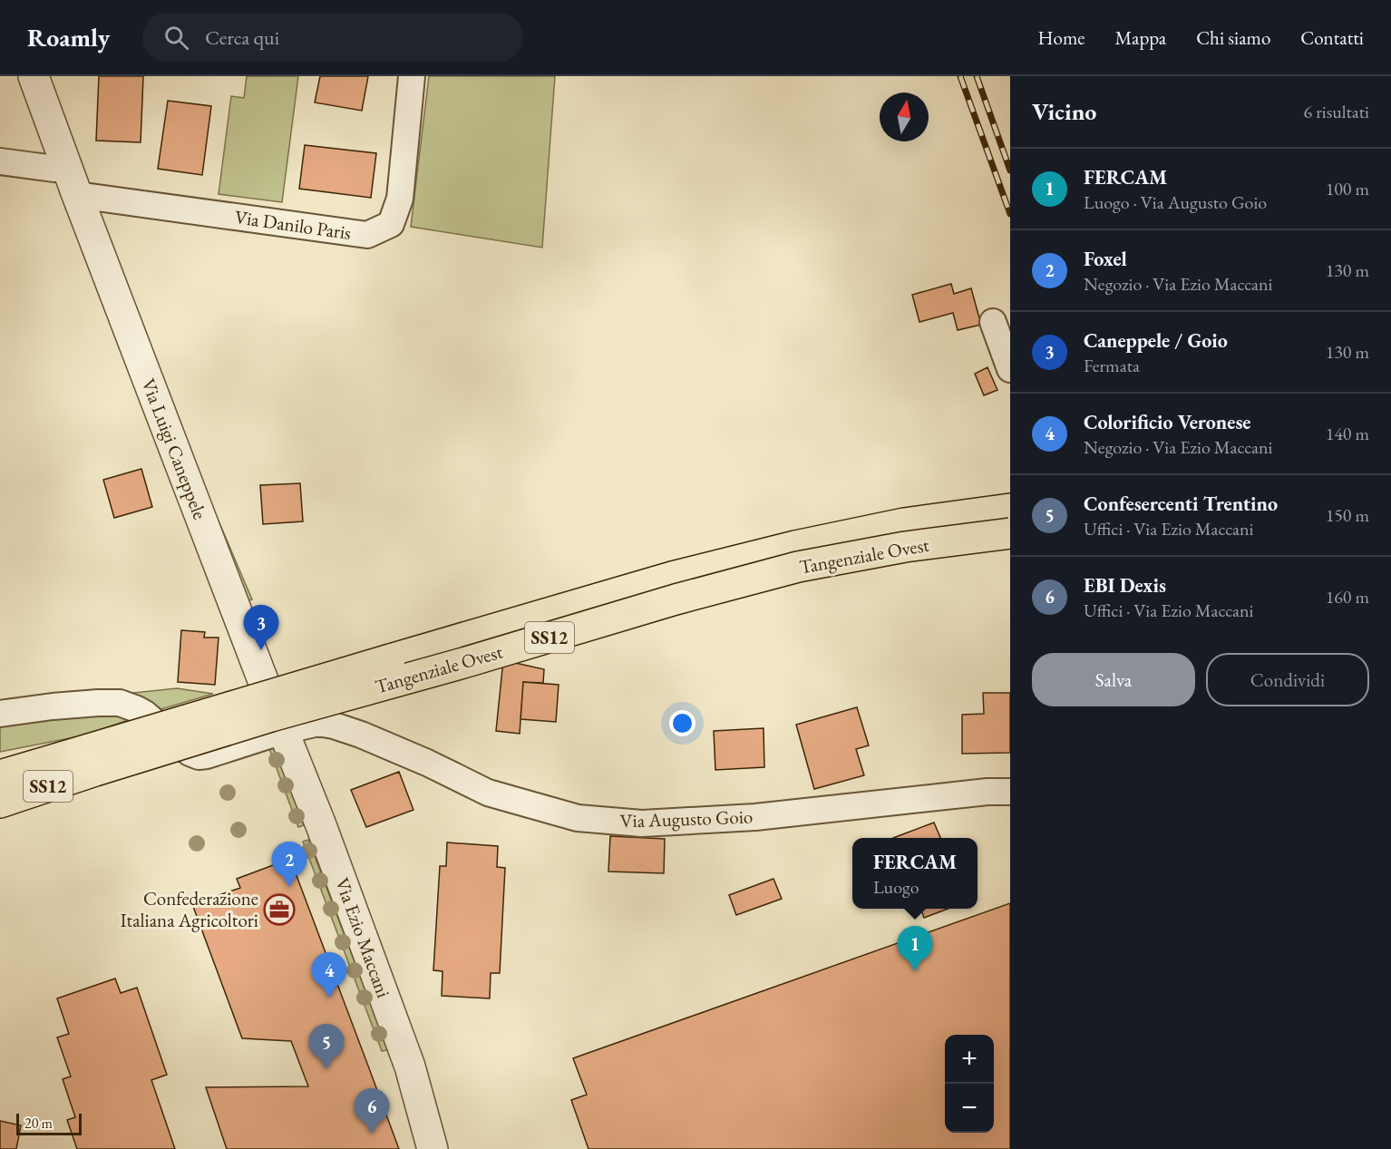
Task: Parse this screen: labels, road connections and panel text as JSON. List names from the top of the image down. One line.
{"streets":{"highway":["Tangenziale Ovest","SS12"],"street":["Via Danilo Paris","Via Luigi Caneppele","Via Augusto Goio","Via Ezio Maccani"]},"crossings":[["Via Danilo Paris","Via Luigi Caneppele"],["Via Luigi Caneppele","Via Augusto Goio"],["Via Luigi Caneppele","Via Ezio Maccani"],["Via Augusto Goio","Via Ezio Maccani"]],"places":{"office":["Confederazione Italiana Agricoltori"]},"scale_bar":"20 m","north":"top","page":{"header":"Roamly","search":"Cerca qui","nav":["Home","Mappa","Chi siamo","Contatti"],"heading":["Vicino","6 risultati"],"list":[{"mark":"1","name":"FERCAM","note":"Luogo · Via Augusto Goio","value":"100 m"},{"mark":"2","name":"Foxel","note":"Negozio · Via Ezio Maccani","value":"130 m"},{"mark":"3","name":"Caneppele / Goio","note":"Fermata","value":"130 m"},{"mark":"4","name":"Colorificio Veronese","note":"Negozio · Via Ezio Maccani","value":"140 m"},{"mark":"5","name":"Confesercenti Trentino","note":"Uffici · Via Ezio Maccani","value":"150 m"},{"mark":"6","name":"EBI Dexis","note":"Uffici · Via Ezio Maccani","value":"160 m"}],"pins":["3","2","1","4","5","6"],"buttons":["Salva","Condividi"],"popup":["FERCAM","Luogo"],"map_buttons":["+","−"],"scale":"20 m"}}
